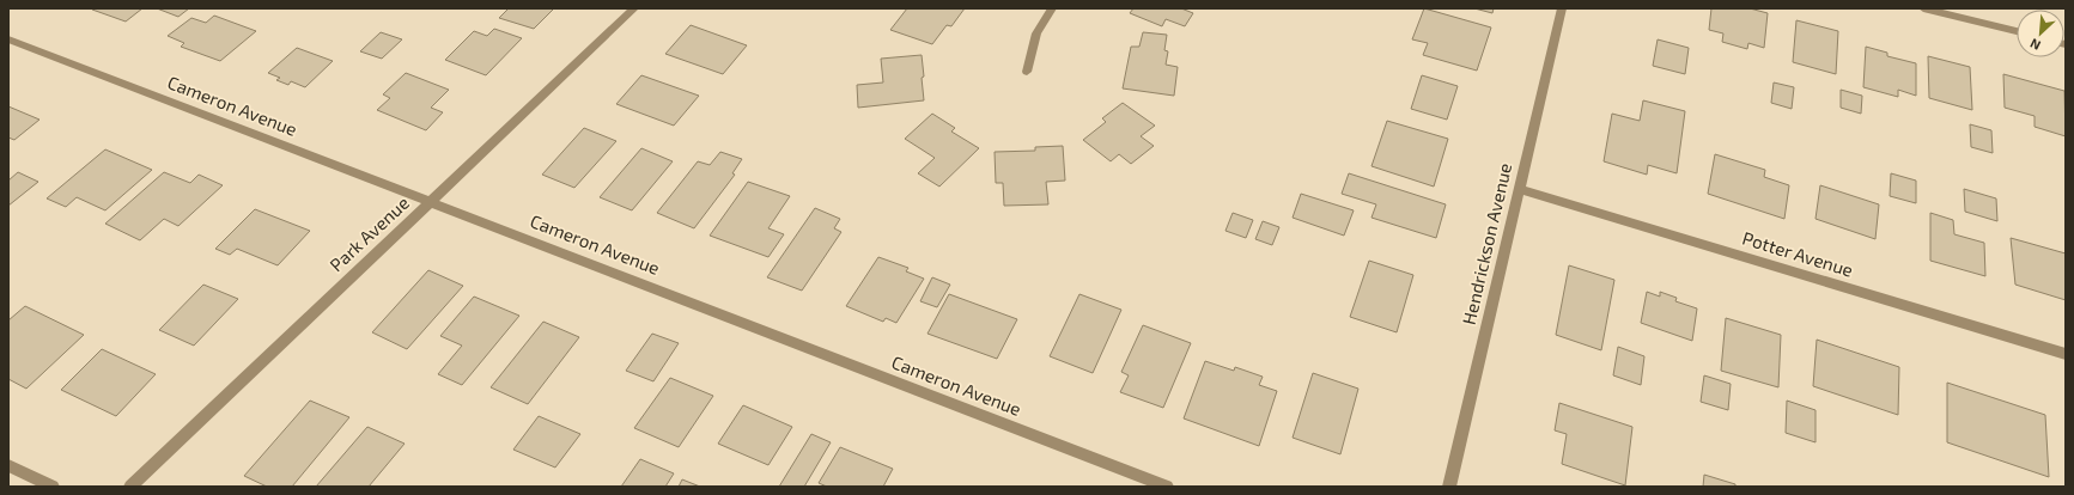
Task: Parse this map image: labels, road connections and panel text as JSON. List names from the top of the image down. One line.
{"streets":{"street":["Cameron Avenue","Park Avenue","Hendrickson Avenue","Potter Avenue"]},"crossings":[["Cameron Avenue","Park Avenue"],["Hendrickson Avenue","Potter Avenue"]],"north":"bottom left"}
